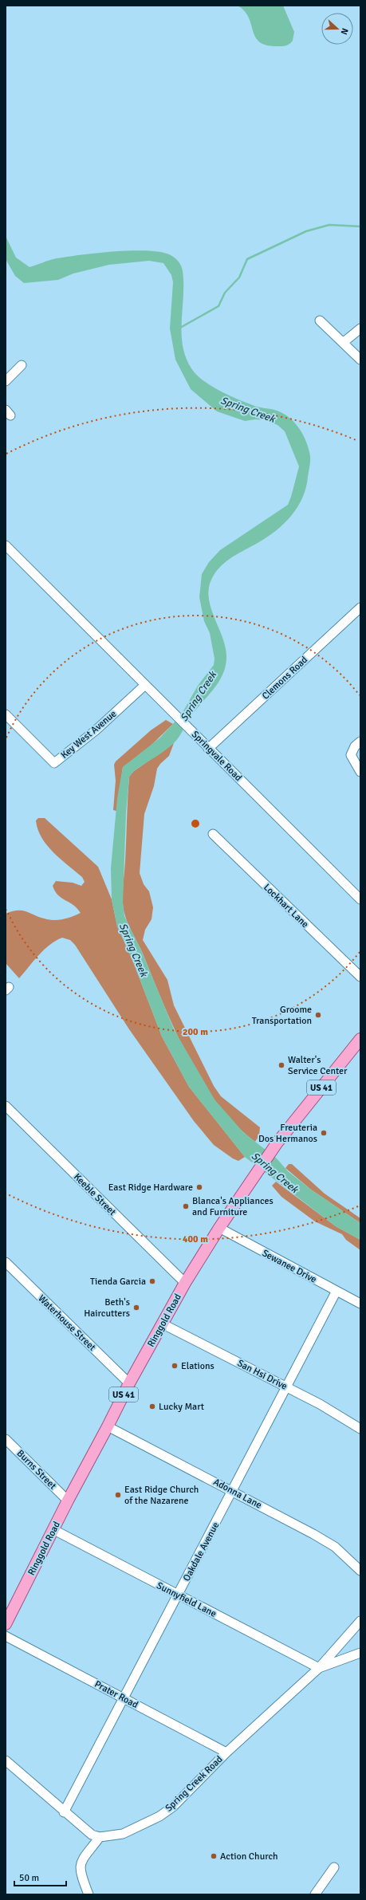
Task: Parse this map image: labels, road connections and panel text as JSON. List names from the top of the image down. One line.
{"streets":{"main road":["US 41","Ringgold Road"],"street":["Clemons Road","Key West Avenue","Springvale Road","Lockhart Lane","Keeble Street","Sewanee Drive","Waterhouse Street","San Hsi Drive","Burns Street","Adonna Lane","Oakdale Avenue","Sunnyfield Lane","Prater Road","Spring Creek Road"]},"crossings":[["Clemons Road","Springvale Road"],["Key West Avenue","Springvale Road"],["Keeble Street","Ringgold Road"],["Sewanee Drive","Ringgold Road"],["Sewanee Drive","Oakdale Avenue"],["Ringgold Road","Waterhouse Street"],["Ringgold Road","San Hsi Drive"],["Ringgold Road","Burns Street"],["Ringgold Road","Adonna Lane"],["Ringgold Road","Sunnyfield Lane"],["San Hsi Drive","Oakdale Avenue"],["Adonna Lane","Oakdale Avenue"],["Oakdale Avenue","Sunnyfield Lane"],["Oakdale Avenue","Prater Road"],["Sunnyfield Lane","Spring Creek Road"],["Prater Road","Spring Creek Road"]],"water":["Spring Creek"],"places":["Groome Transportation","Walter's Service Center","Freuteria Dos Hermanos","East Ridge Hardware","Blanca's Appliances and Furniture","Tienda Garcia","Beth's Haircutters","Elations","Lucky Mart","East Ridge Church of the Nazarene","Action Church"],"scale_bar":"50 m","north":"right","rings":["200 m","400 m"]}
